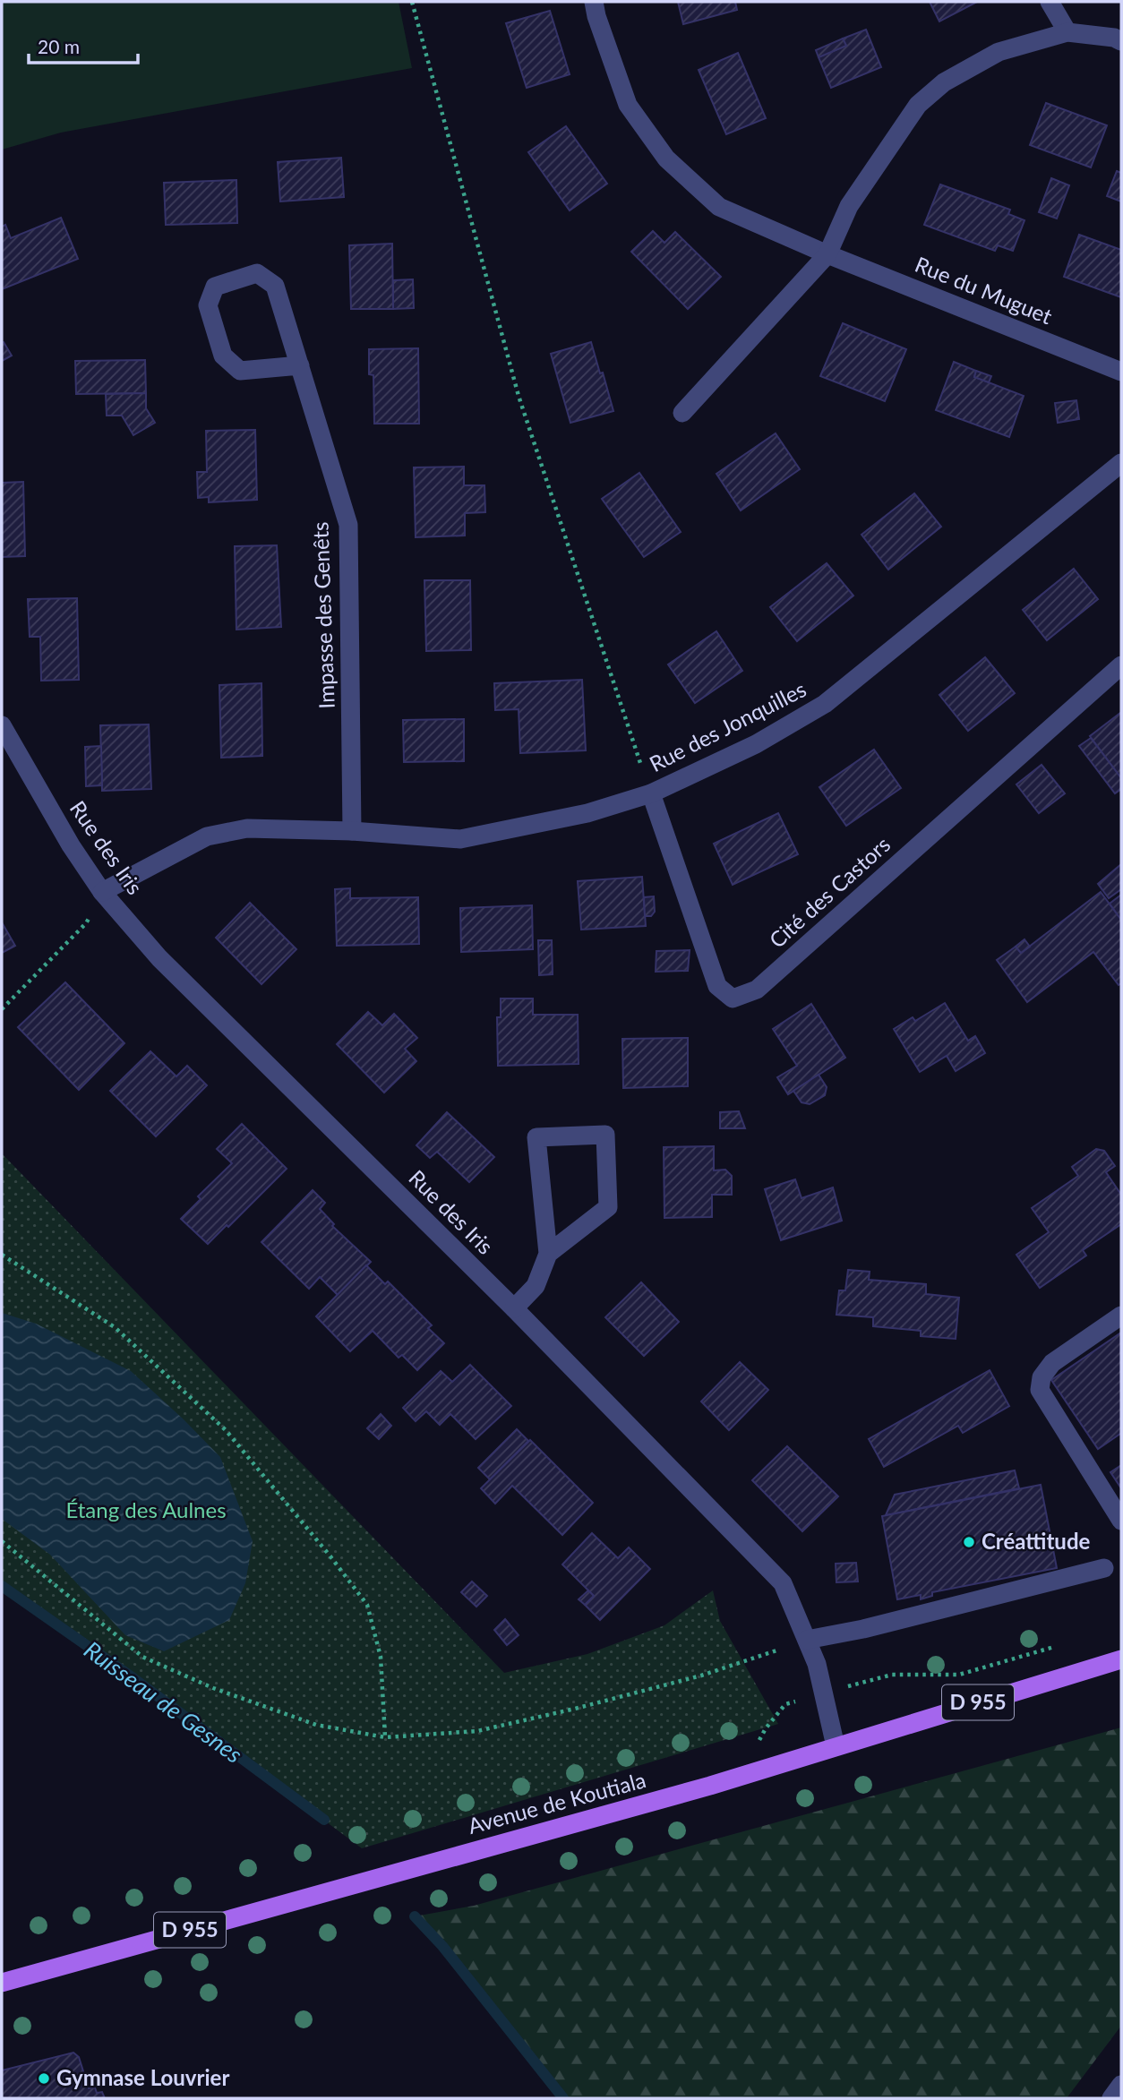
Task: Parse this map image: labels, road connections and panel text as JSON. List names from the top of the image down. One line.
{"streets":{"main road":["D 955","Avenue de Koutiala"],"street":["Rue du Muguet","Impasse des Genêts","Rue des Jonquilles","Rue des Iris","Cité des Castors"]},"crossings":[["Impasse des Genêts","Rue des Jonquilles"],["Rue des Jonquilles","Rue des Iris"],["Rue des Jonquilles","Cité des Castors"],["Rue des Iris","Avenue de Koutiala"]],"water":["Ruisseau de Gesnes"],"parks":["Étang des Aulnes"],"places":["Créattitude","Gymnase Louvrier"],"scale_bar":"20 m"}
